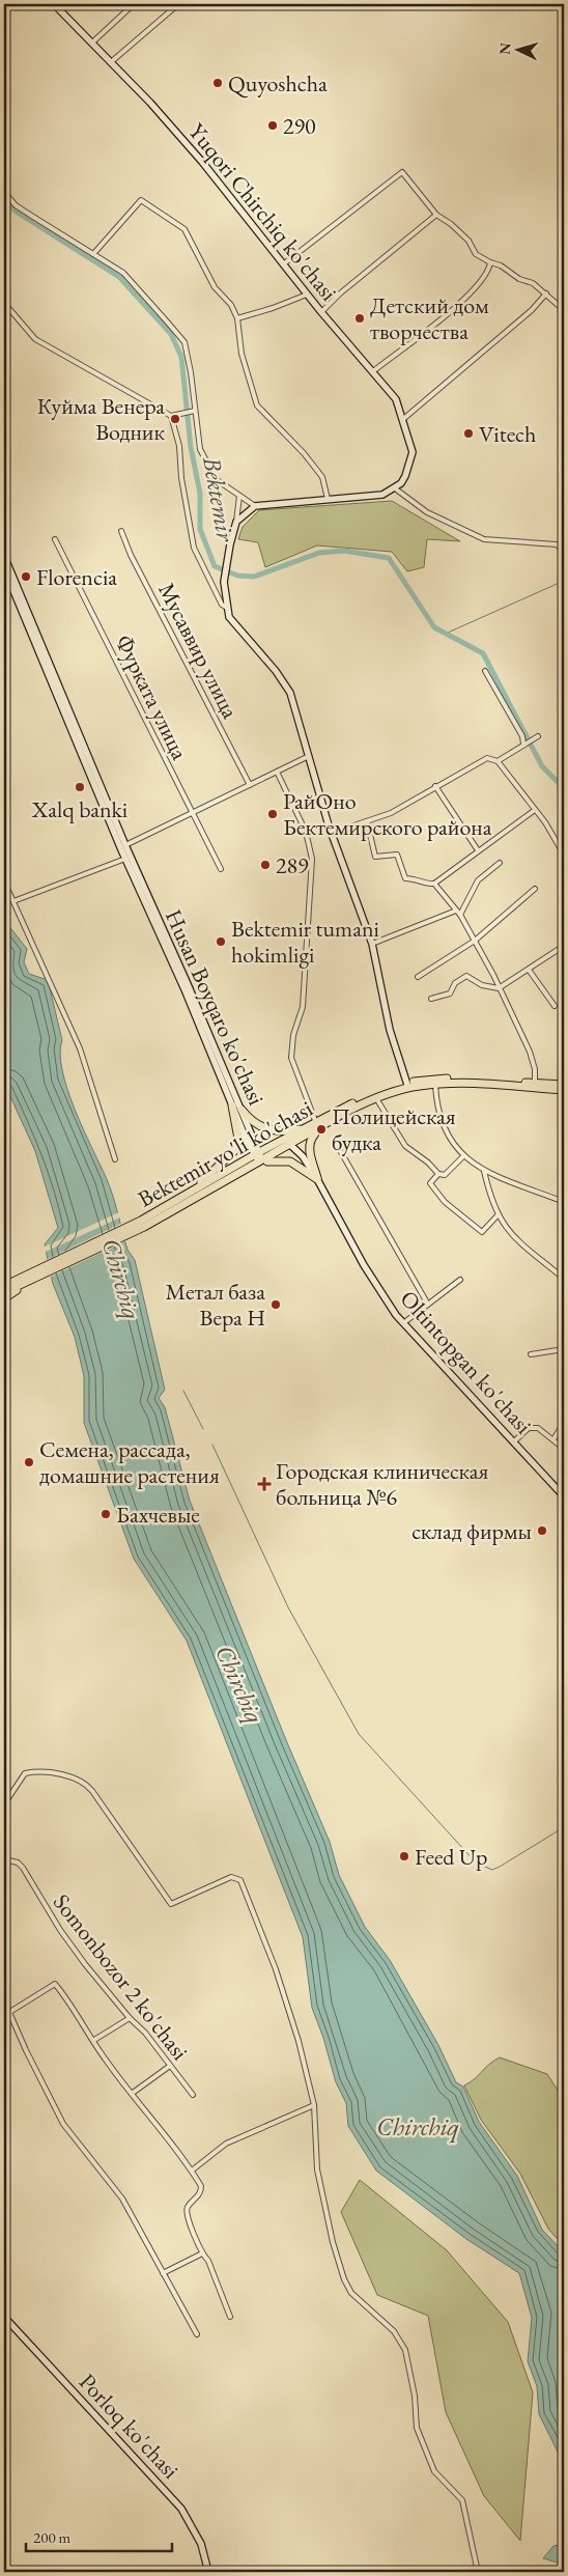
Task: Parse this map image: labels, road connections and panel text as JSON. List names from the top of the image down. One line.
{"streets":{"highway":["Bektemir yo'li ko'chasi"],"street":["Yuqori Chirchiq ko'chasi","Мусаввир улица","Фурката улица","Husan Boyqaro ko'chasi","Oltintopgan ko'chasi","Somonbozor 2 ko'chasi","Porloq ko'chasi"]},"crossings":[["Husan Boyqaro ko'chasi","Bektemir yo'li ko'chasi"],["Bektemir yo'li ko'chasi","Oltintopgan ko'chasi"]],"water":["Bektemir","Chirchiq"],"places":{"other":["Quyoshcha","290","Детcкий дом творчества","Куйма Венера Водник","Vitech","Florencia","Xalq banki","РайОно Бектемирского района","289","Bektemir tumani hokimligi","Полицейская будка","Метал база Вера Н","Семена, рассада, домашние растения","Бахчевые","склад фирмы","Feed Up"],"health":["Городская клиническая больница №6"]},"scale_bar":"200 m","north":"left"}
